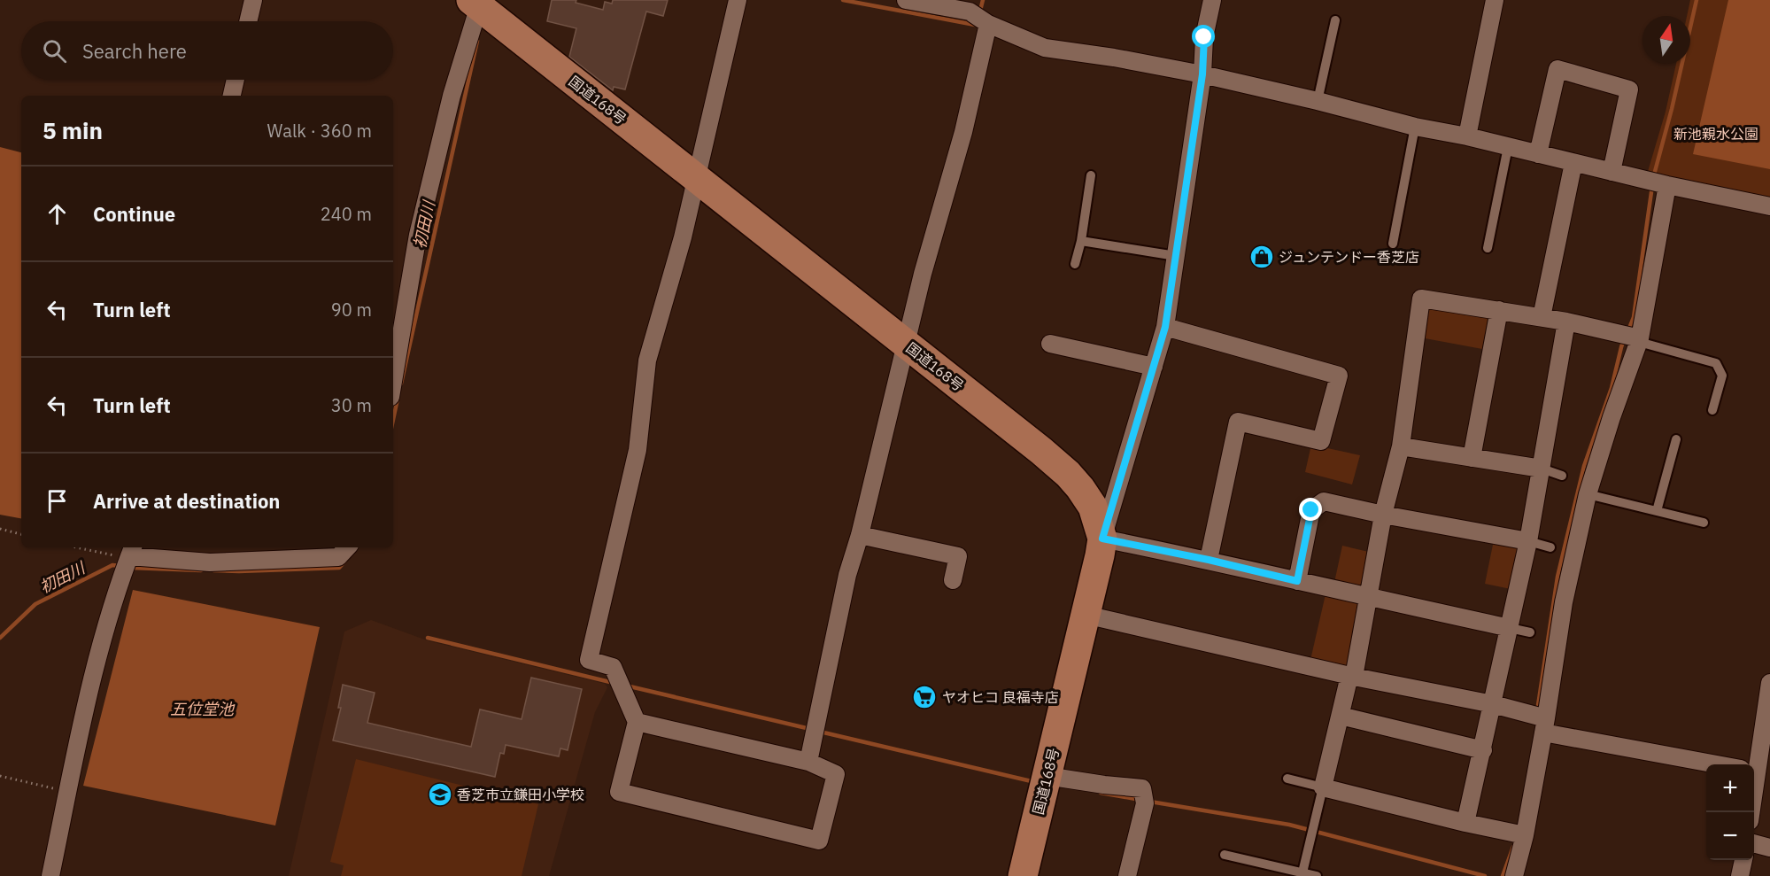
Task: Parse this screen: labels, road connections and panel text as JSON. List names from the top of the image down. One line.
{"streets":{"highway":["国道168号"]},"water":["初田川","五位堂池"],"parks":["新池親水公園"],"places":{"shop":["ジュンテンドー香芝店"],"supermarket":["ヤオヒコ 良福寺店"],"school or university":["香芝市立鎌田小学校"]},"north":"top","page":{"search":"Search here","heading":["5 min","Walk · 360 m"],"list":[["Continue","240 m"],["Turn left","90 m"],["Turn left","30 m"],"Arrive at destination"],"map_buttons":["+","−"]}}
